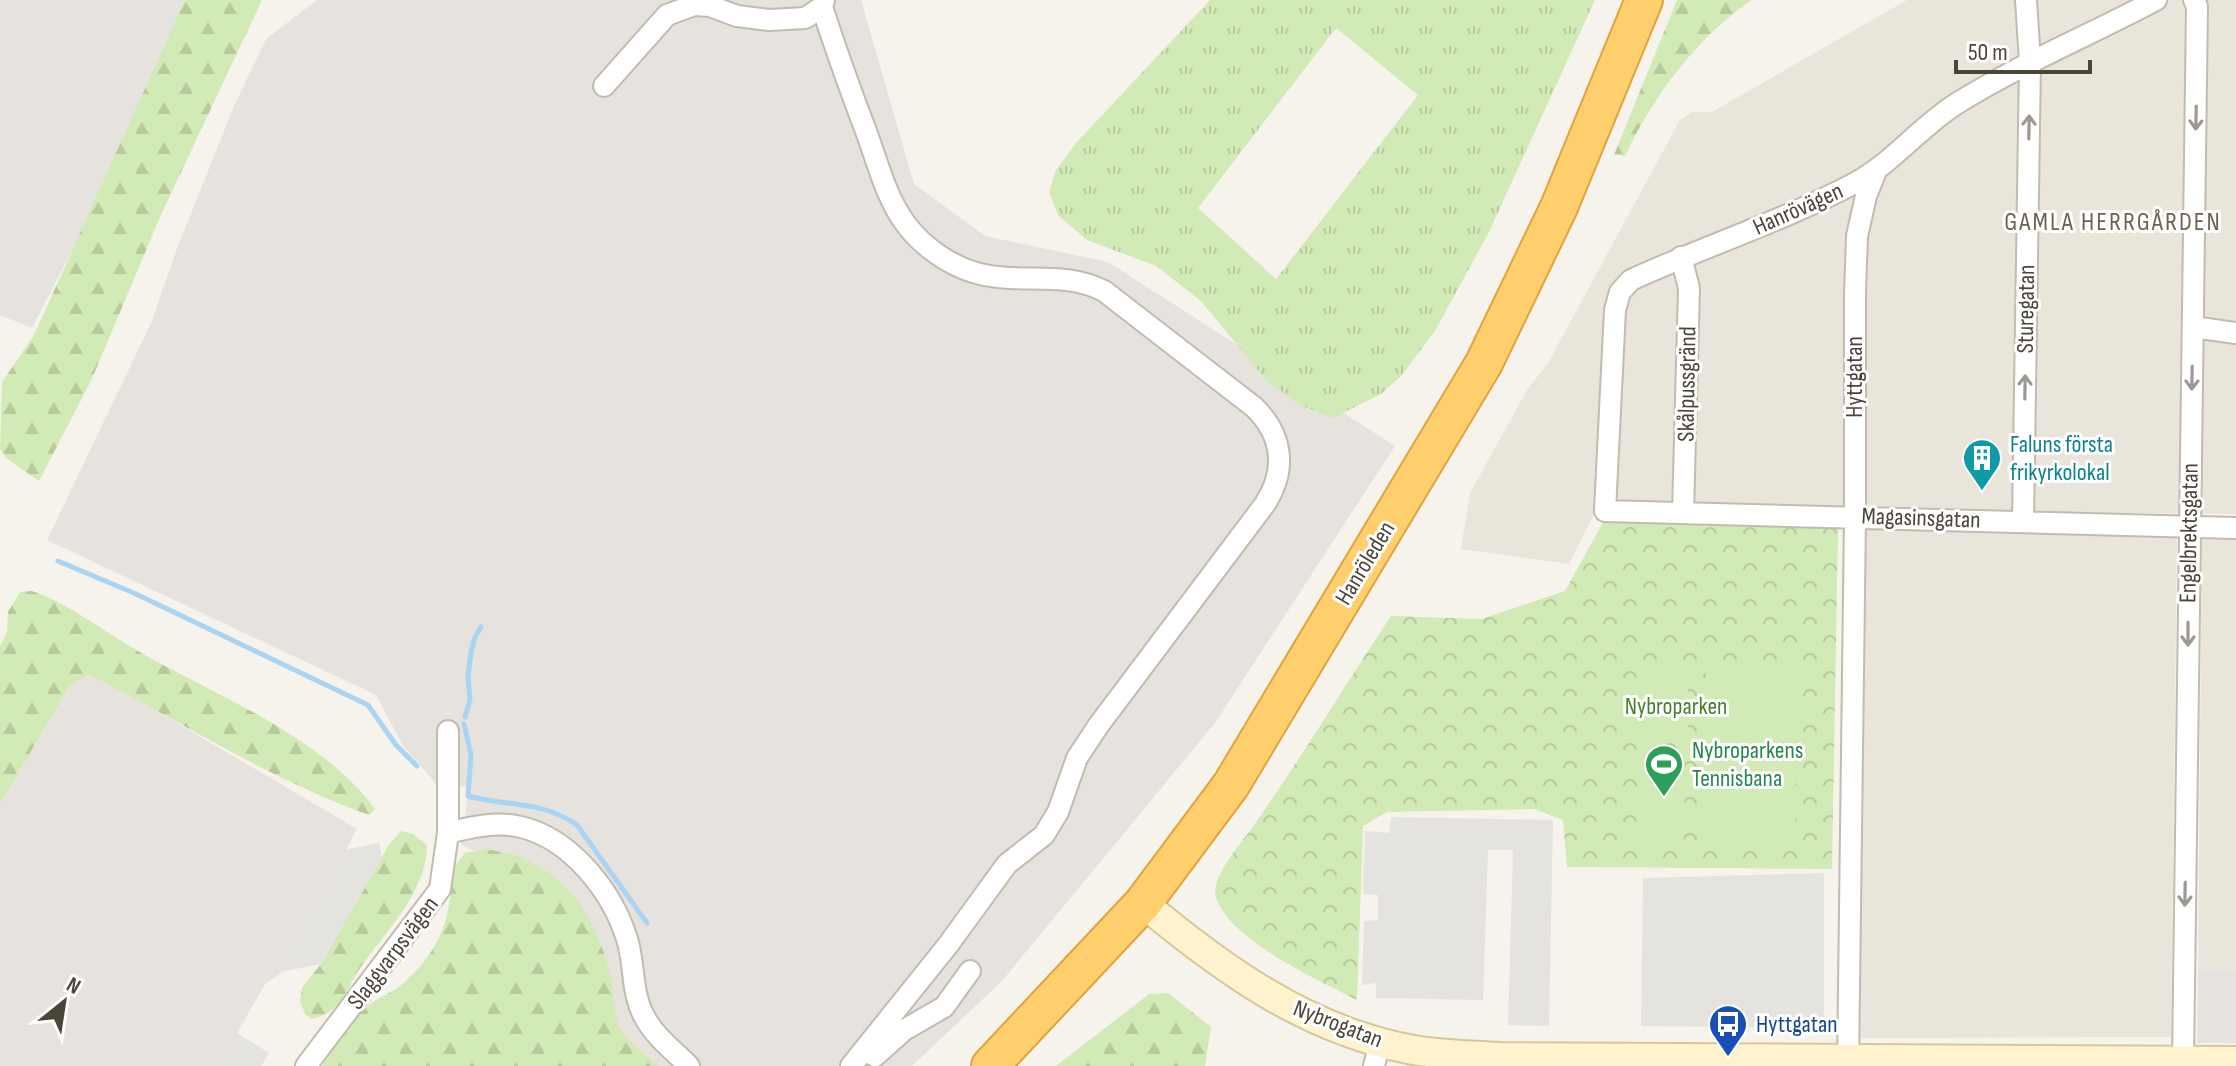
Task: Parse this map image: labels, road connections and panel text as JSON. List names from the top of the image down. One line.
{"streets":{"highway":["Hanröleden"],"street":["Hanrövägen","Sturegatan","Hyttgatan","Skålpussgränd","Magasinsgatan","Engelbrektsgatan","Slaggvarpsvägen","Nybrogatan"]},"crossings":[["Hanrövägen","Sturegatan"],["Hanrövägen","Hyttgatan"],["Hanrövägen","Skålpussgränd"],["Hanrövägen","Magasinsgatan"],["Sturegatan","Magasinsgatan"],["Hyttgatan","Magasinsgatan"],["Hyttgatan","Nybrogatan"],["Skålpussgränd","Magasinsgatan"],["Magasinsgatan","Engelbrektsgatan"],["Engelbrektsgatan","Nybrogatan"],["Hanröleden","Nybrogatan"]],"one_way":["Sturegatan","Engelbrektsgatan"],"districts":["GAMLA HERRGÅRDEN"],"parks":["Nybroparken"],"places":{"building":["Faluns första frikyrkolokal"],"sports":["Nybroparkens Tennisbana"],"bus stop":["Hyttgatan"]},"scale_bar":"50 m","north":"top right"}
